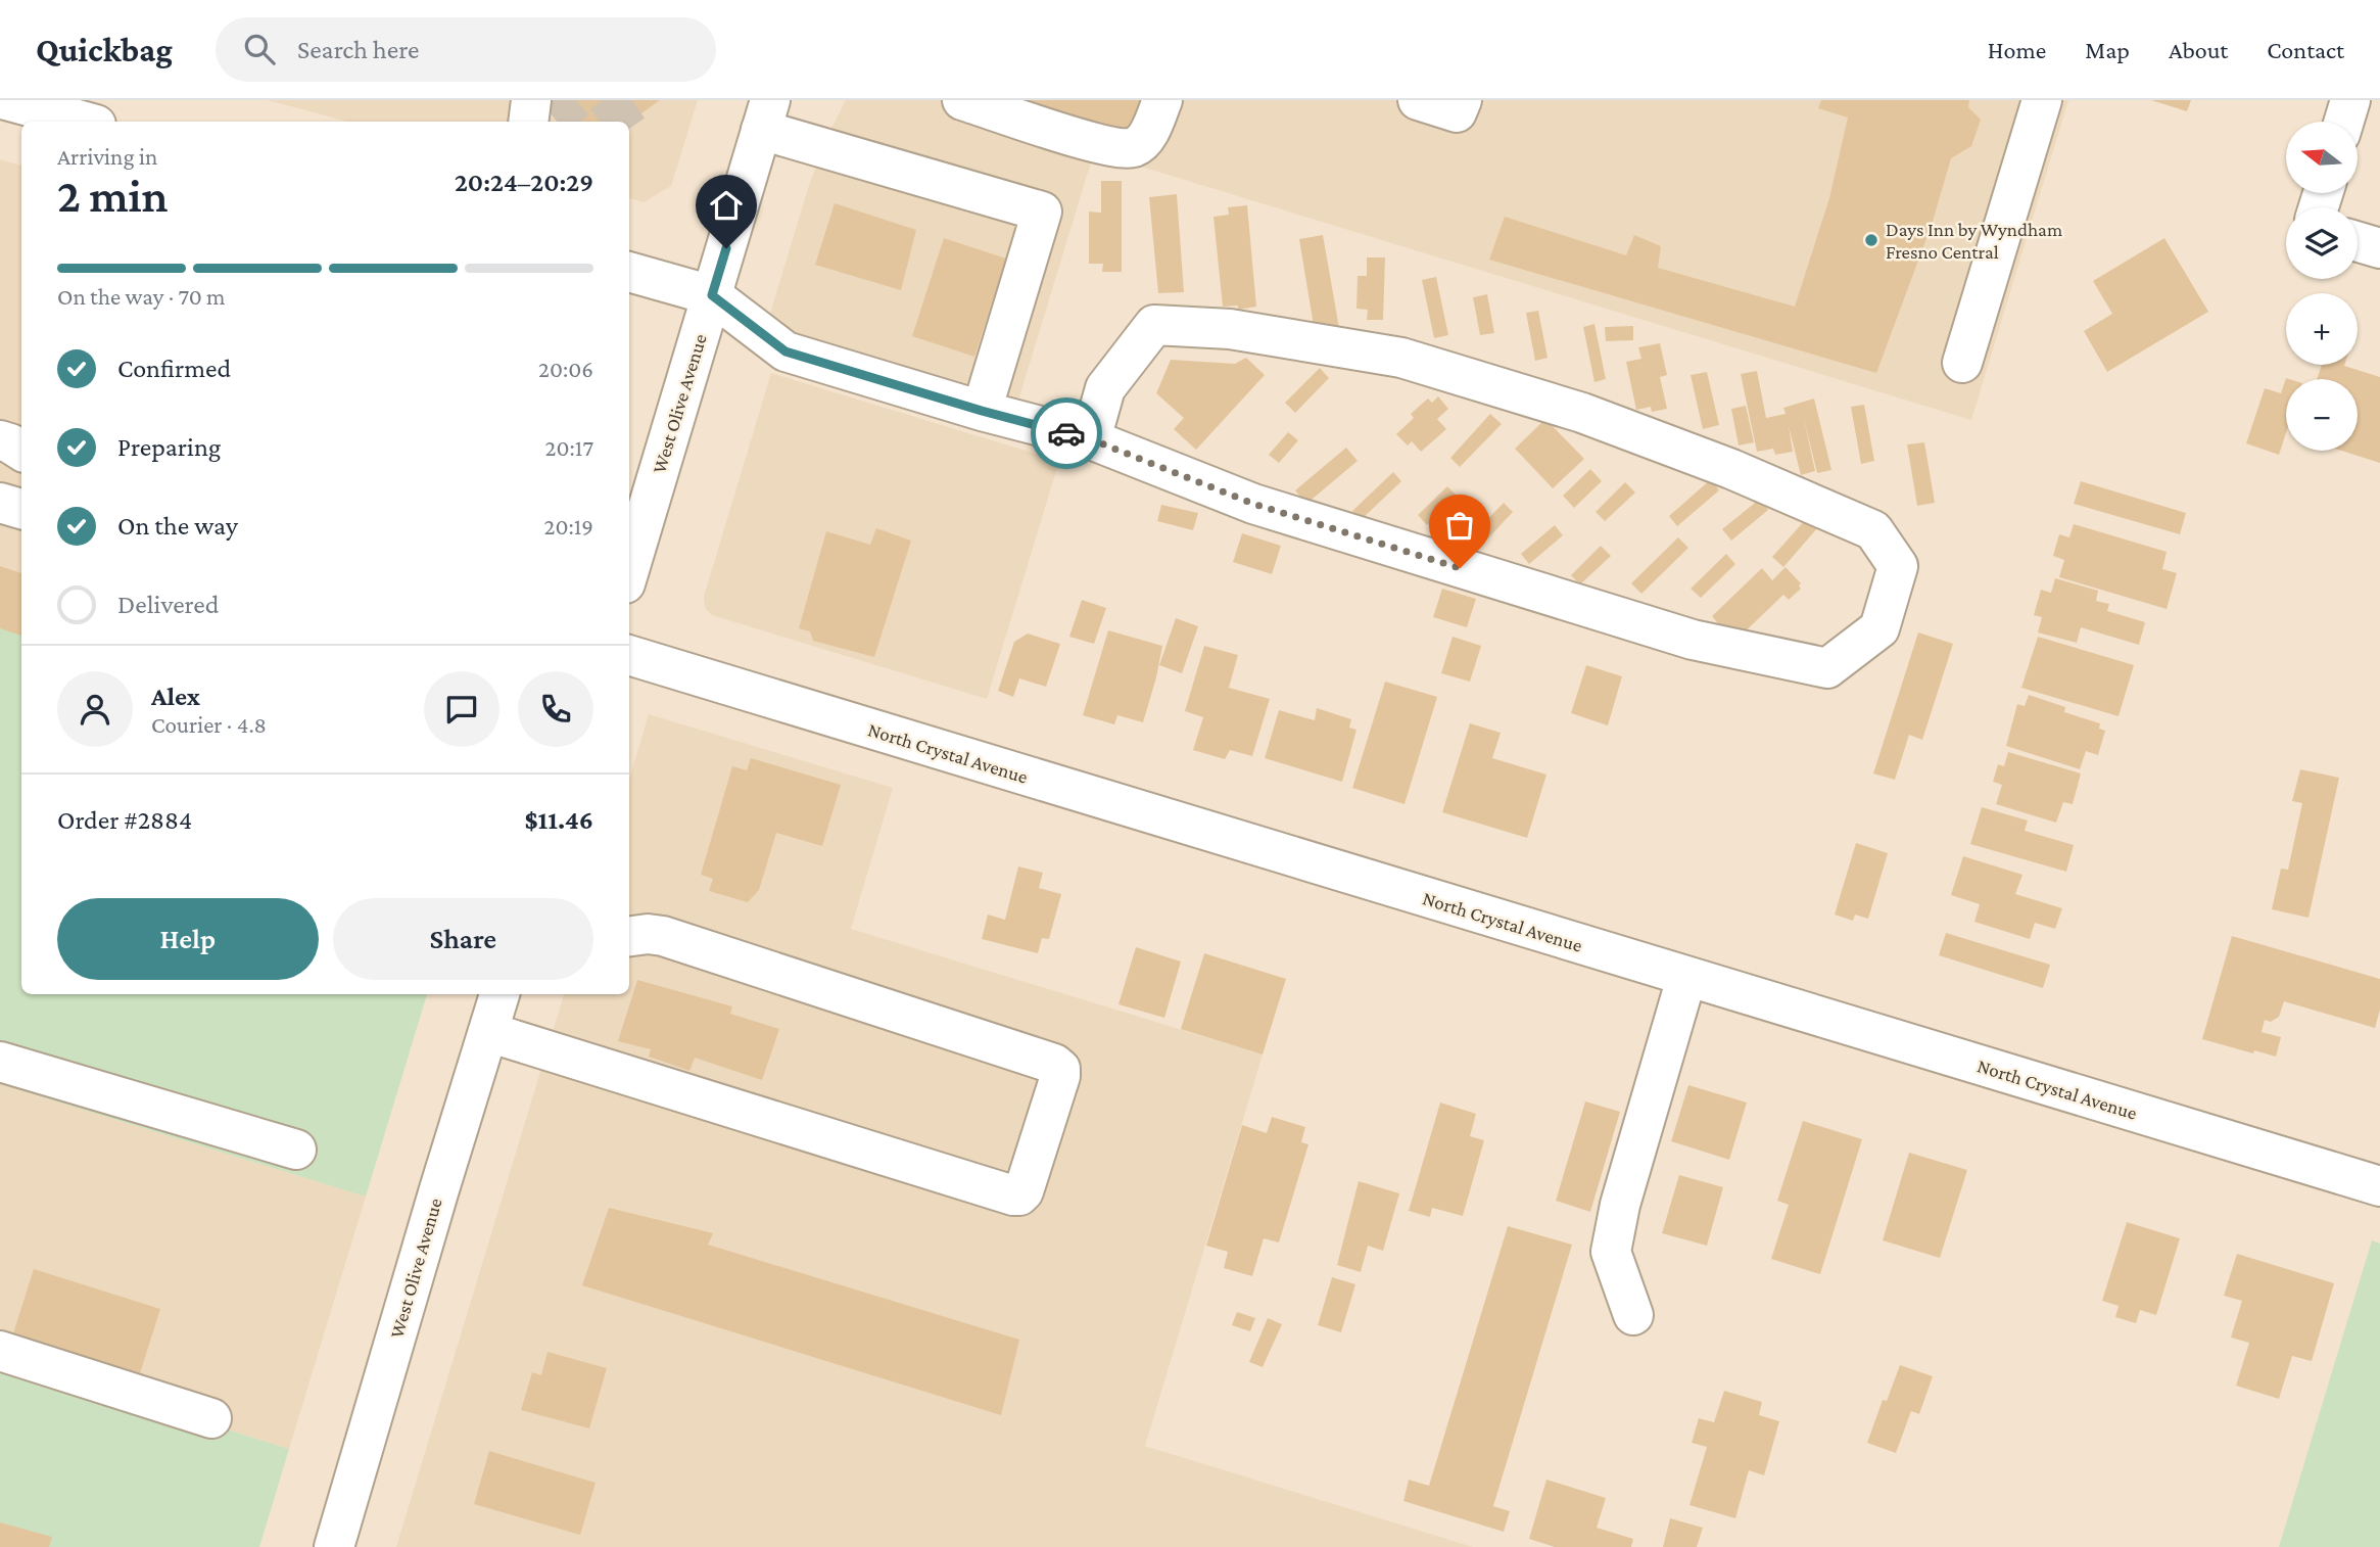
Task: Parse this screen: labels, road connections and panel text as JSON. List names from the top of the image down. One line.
{"streets":{"street":["West Olive Avenue","North Crystal Avenue"]},"places":["Days Inn by Wyndham Fresno Central"],"north":"left","page":{"header":"Quickbag","search":"Search here","nav":["Home","Map","About","Contact"],"map_buttons":["+","−"],"heading":["2 min","Arriving in","20:24–20:29"],"panel":["Alex","Courier · 4.8","Order #2884","$11.46"],"bar":"On the way · 70 m","list":[["Confirmed","20:06"],["Preparing","20:17"],["On the way","20:19"],"Delivered"],"buttons":["Help","Share"]}}
